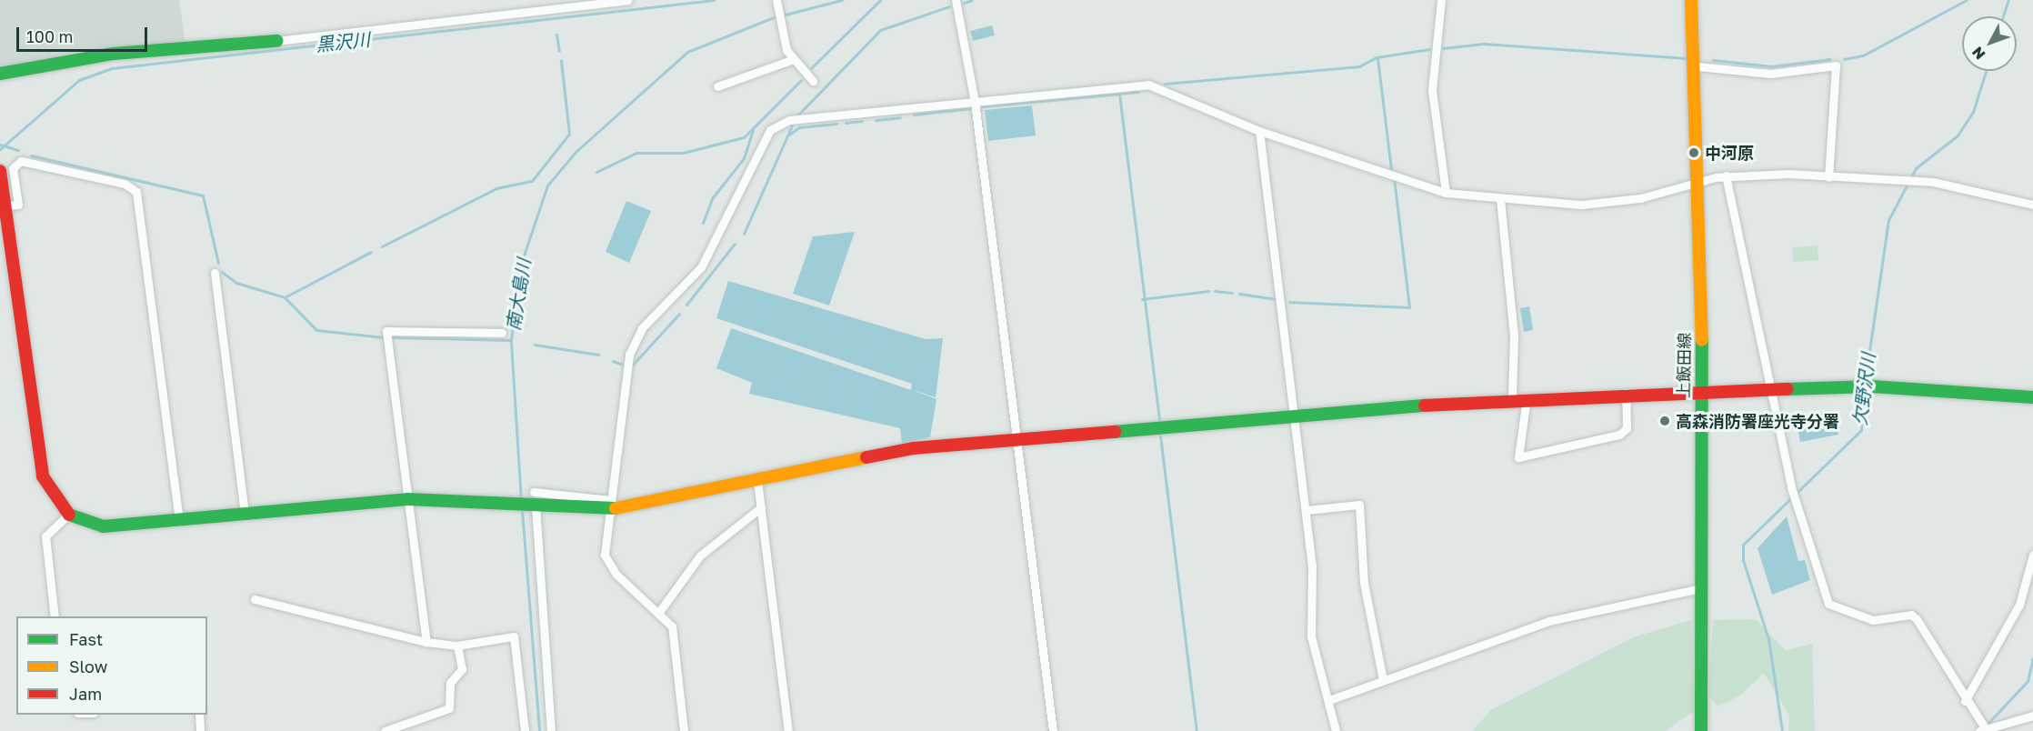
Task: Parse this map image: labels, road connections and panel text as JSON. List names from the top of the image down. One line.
{"streets":{"street":["上飯田線"]},"water":["黒沢川","南大島川","欠野沢川"],"places":["中河原","高森消防署座光寺分署"],"legend":["Fast","Slow","Jam"],"scale_bar":"100 m","north":"bottom left"}
